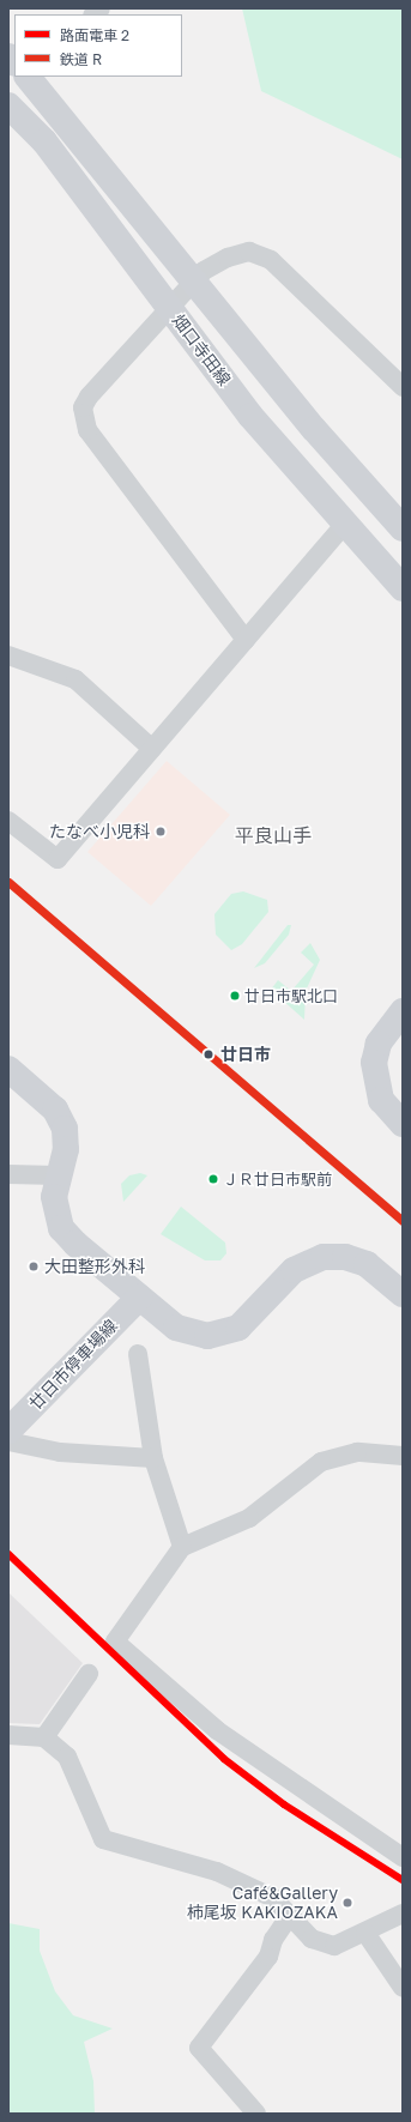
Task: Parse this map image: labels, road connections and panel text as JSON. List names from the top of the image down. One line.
{"streets":{"street":["畑口寺田線","廿日市停車場線"]},"districts":["平良山手"],"places":["たなべ小児科","廿日市駅北口","廿日市","ＪＲ廿日市駅前","大田整形外科","Café&Gallery 柿尾坂 KAKIOZAKA"],"lines":["rail line R","tram line 2"],"legend":["路面電車 2","鉄道 R"]}
